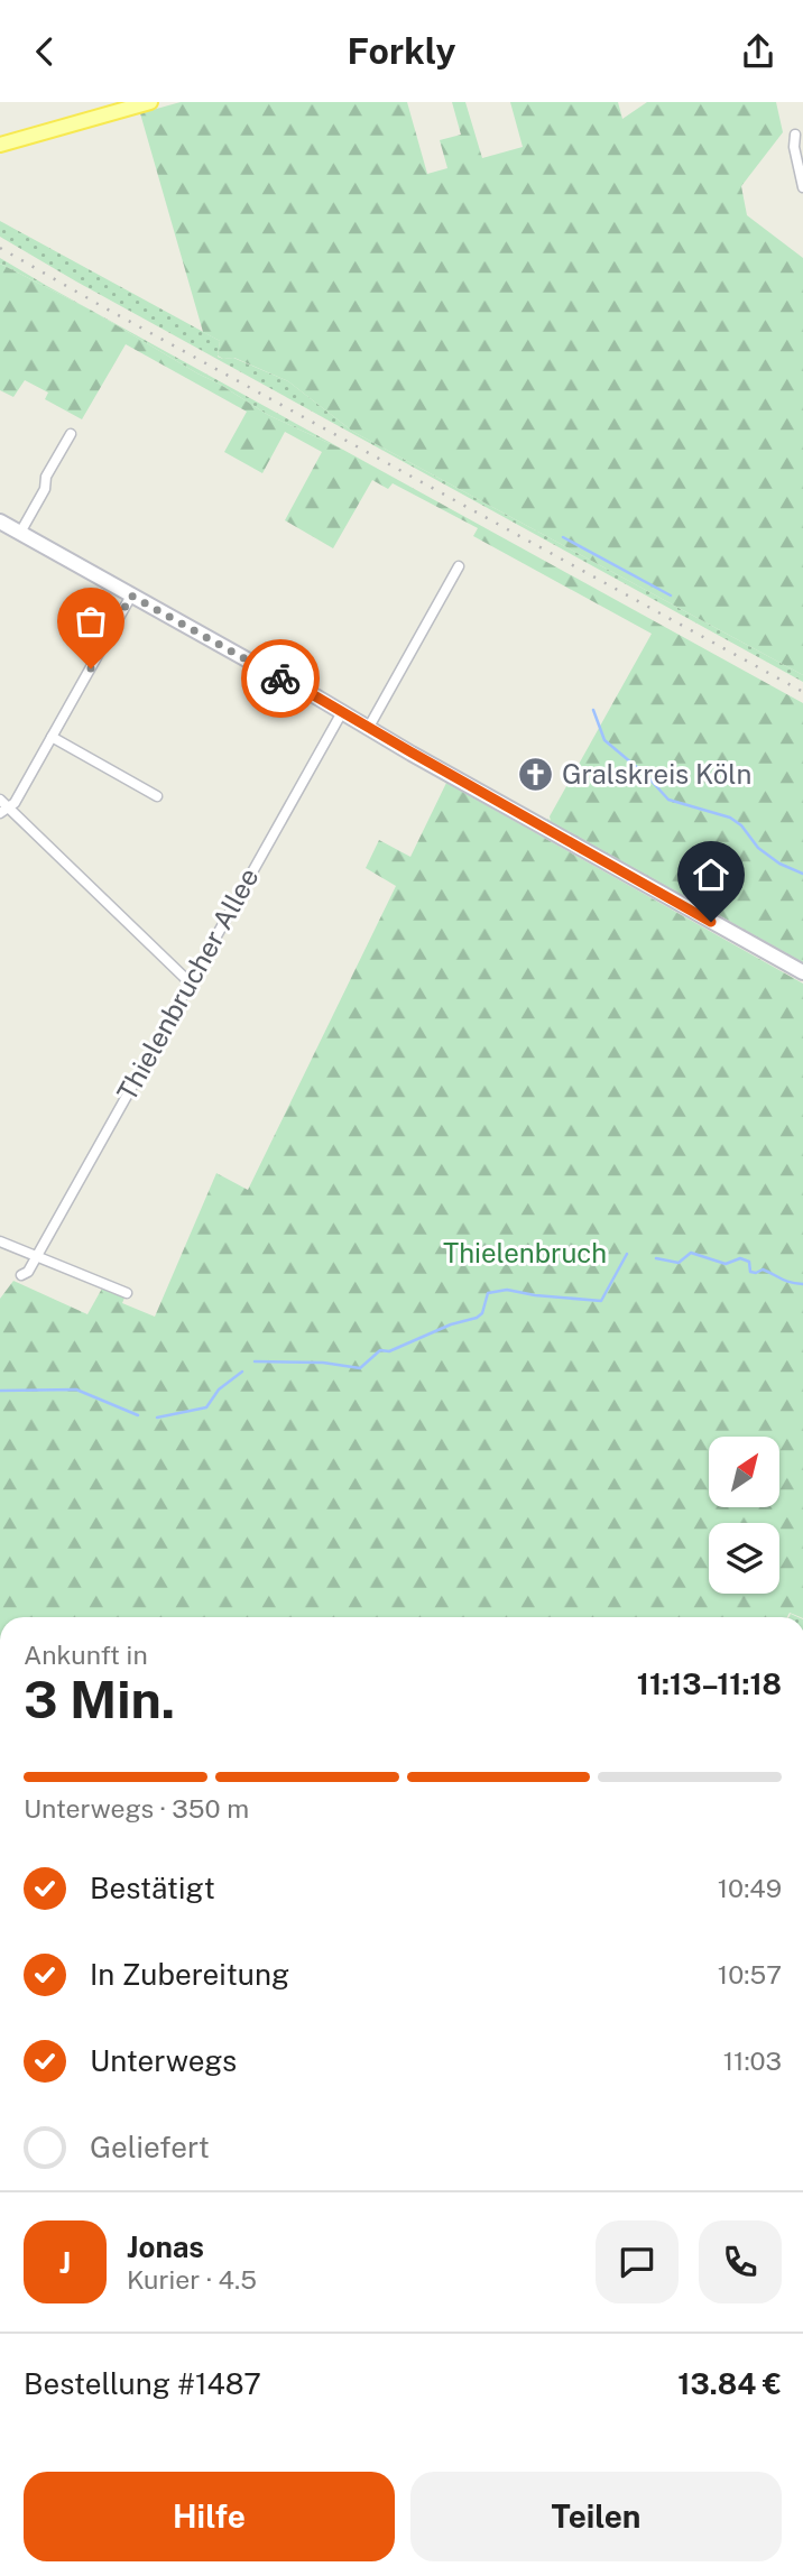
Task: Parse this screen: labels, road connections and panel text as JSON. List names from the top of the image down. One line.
{"streets":{"street":["Thielenbrucher Allee"]},"parks":["Thielenbruch"],"places":{"church":["Gralskreis Köln"]},"north":"top right","page":{"header":"Forkly","heading":["3 Min.","Ankunft in","11:13–11:18"],"panel":["Jonas","Kurier · 4.5","Bestellung #1487","13.84 €"],"bar":"Unterwegs · 350 m","list":[["Bestätigt","10:49"],["In Zubereitung","10:57"],["Unterwegs","11:03"],"Geliefert"],"round":"J","buttons":["Hilfe","Teilen"]}}
